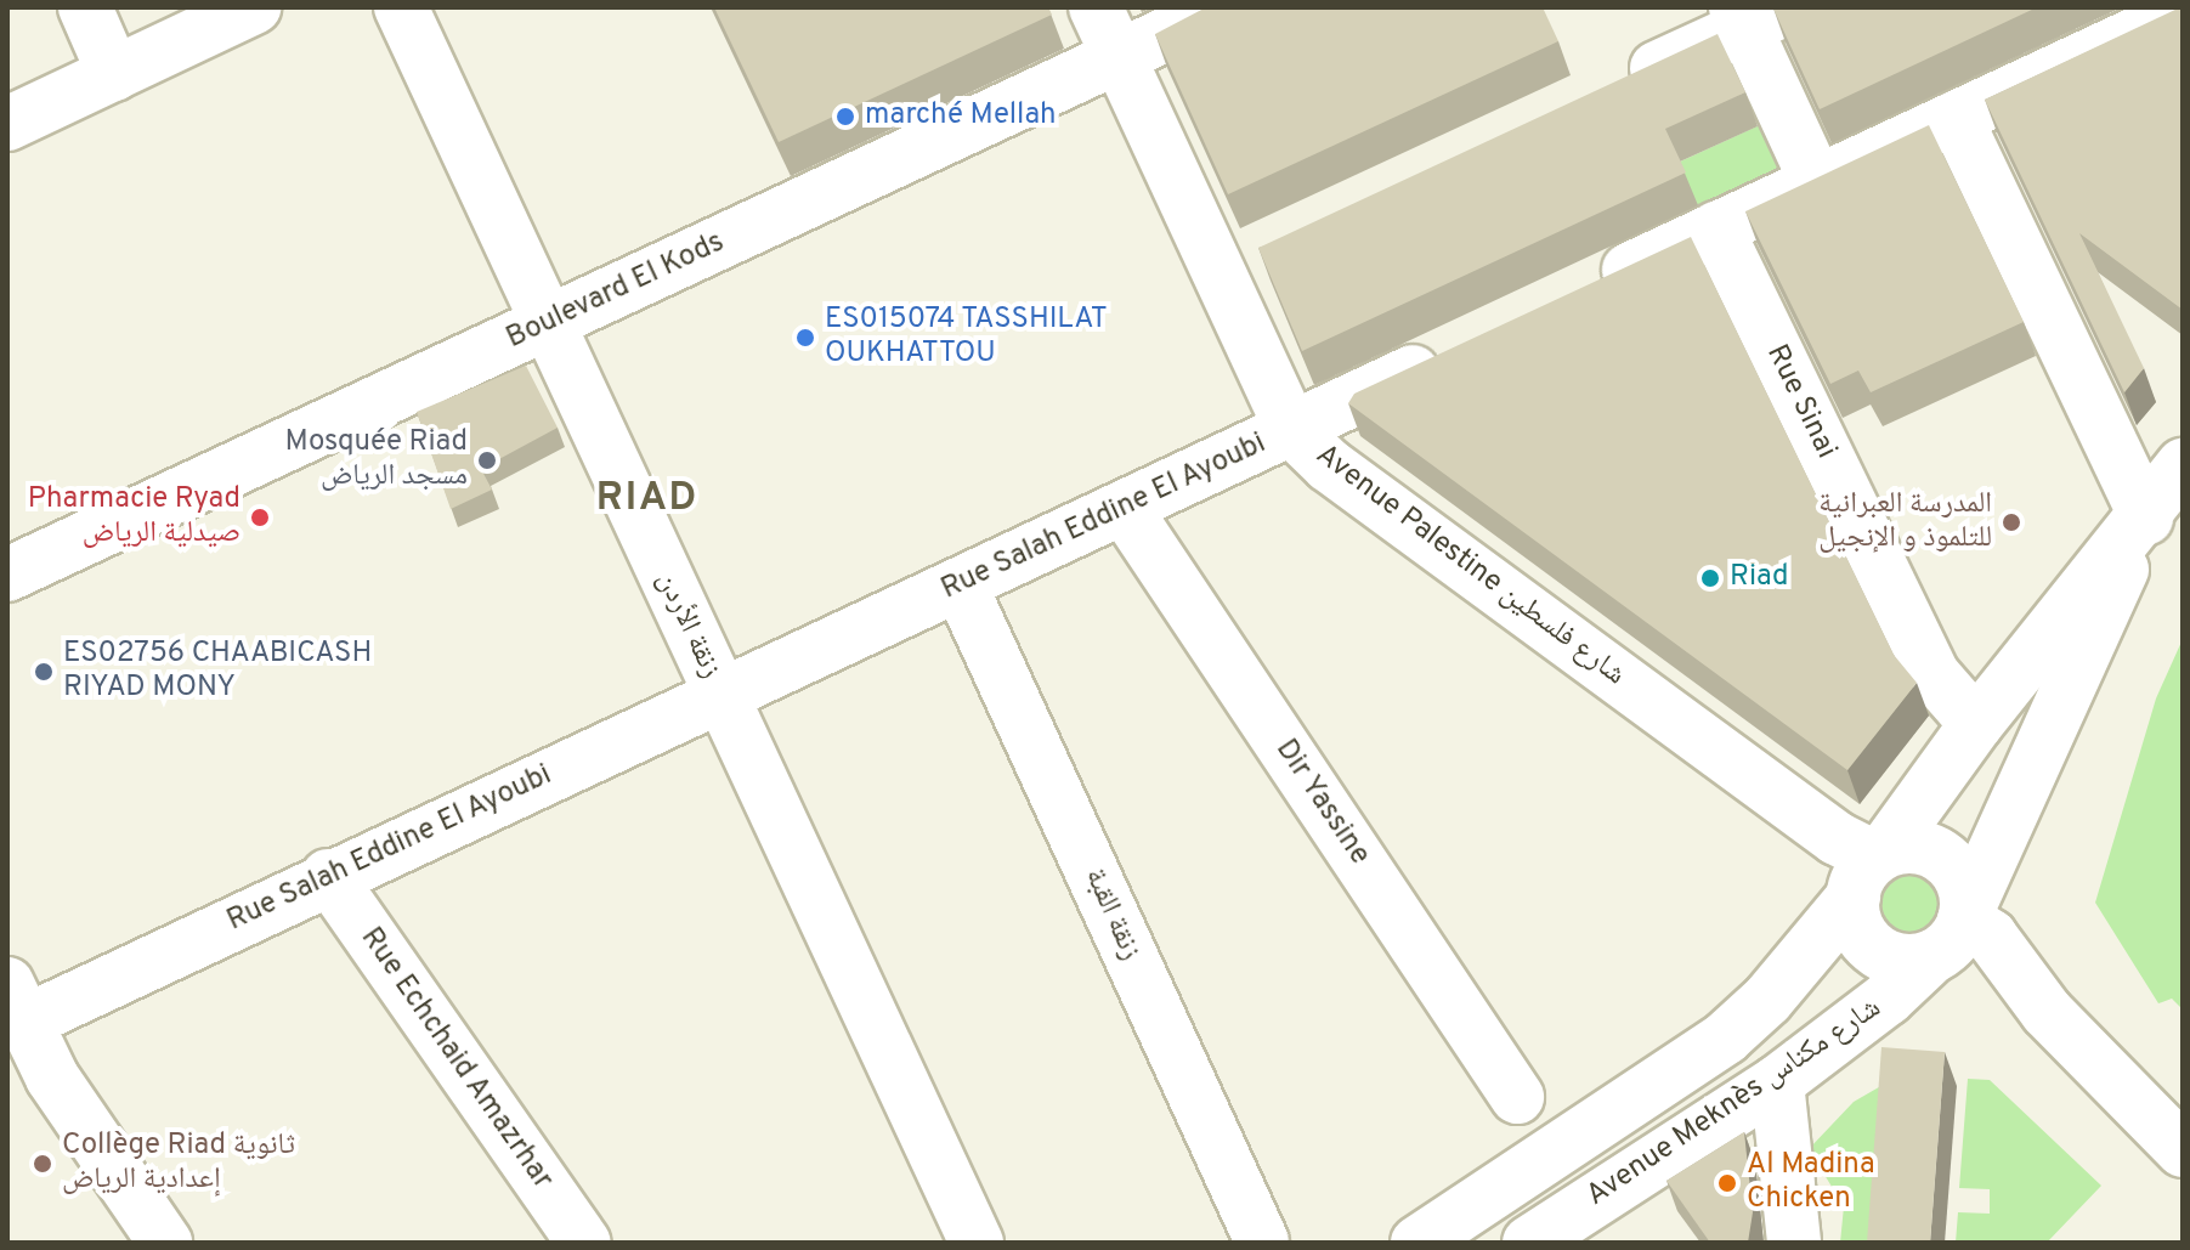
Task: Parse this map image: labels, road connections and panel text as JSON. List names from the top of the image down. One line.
{"streets":{"street":["Boulevard El Kods","Rue Sinai","Rue Salah Eddine El Ayoubi","Avenue Palestine شارع فلسطين","زنقة الأردن","Dir Yassine","زنقة القبة","Rue Echchaid Amazrhar","Avenue Meknès شارع مكناس"]},"crossings":[["Boulevard El Kods","Avenue Palestine شارع فلسطين"],["Boulevard El Kods","زنقة الأردن"],["Rue Sinai","Avenue Meknès شارع مكناس"],["Rue Salah Eddine El Ayoubi","Avenue Palestine شارع فلسطين"],["Rue Salah Eddine El Ayoubi","زنقة الأردن"],["Rue Salah Eddine El Ayoubi","Dir Yassine"],["Rue Salah Eddine El Ayoubi","زنقة القبة"],["Rue Salah Eddine El Ayoubi","Rue Echchaid Amazrhar"],["Avenue Palestine شارع فلسطين","Avenue Meknès شارع مكناس"]],"districts":["RIAD"],"places":["marché Mellah","ES015074 TASSHILAT OUKHATTOU","Mosquée Riad مسجد الرياض","Pharmacie Ryad صيدلية الرياض","المدرسة العبرانية للتلموذ و الإنجيل","Riad","ES02756 CHAABICASH RIYAD MONY","Collège Riad ثانوية إعدادية الرياض","Al Madina Chicken"]}
